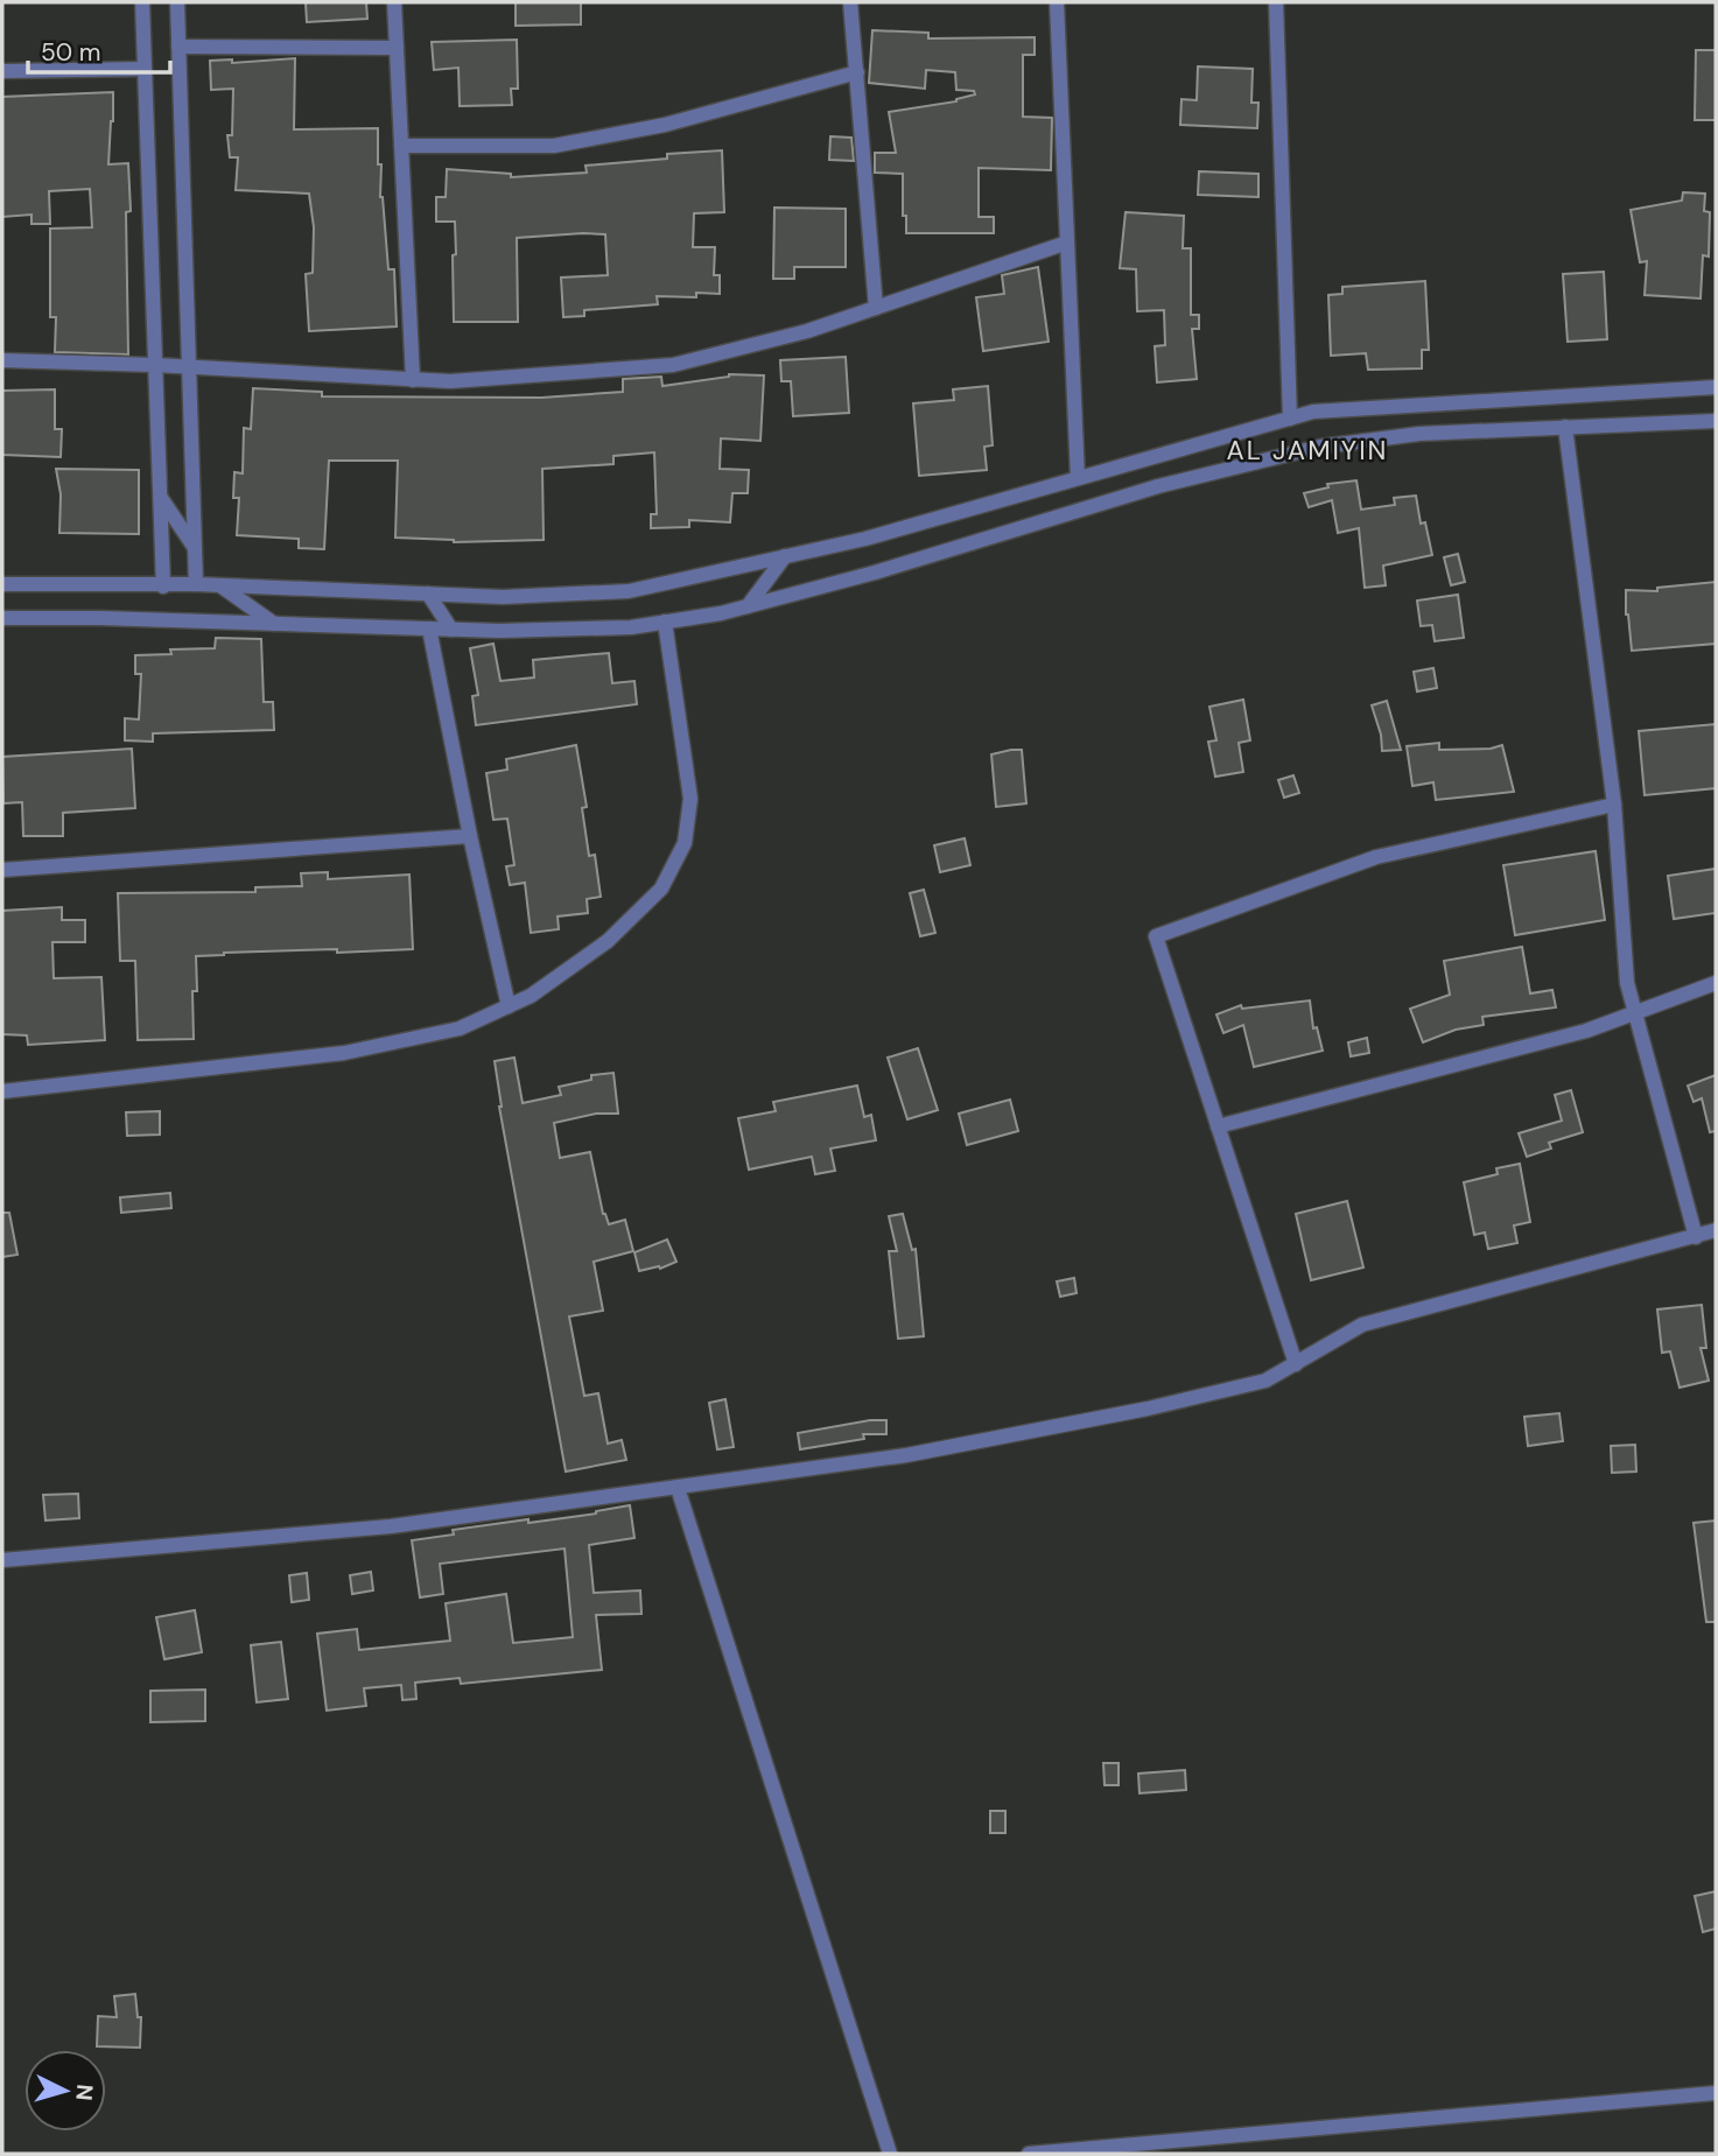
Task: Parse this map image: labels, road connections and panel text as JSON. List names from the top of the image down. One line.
{"districts":["AL JAMIYIN"],"scale_bar":"50 m","north":"right"}
